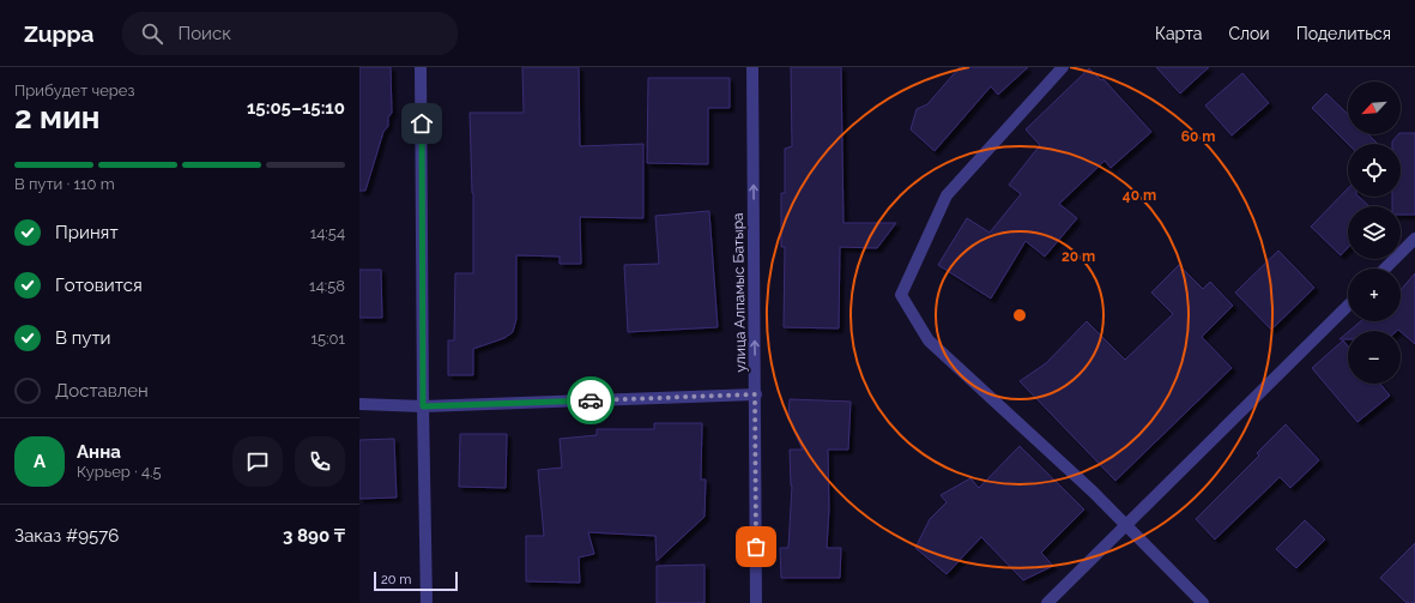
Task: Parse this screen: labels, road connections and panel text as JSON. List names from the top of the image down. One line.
{"streets":{"street":["улица Алпамыс Батыра"]},"one_way":["улица Алпамыс Батыра"],"scale_bar":"20 m","north":"bottom left","page":{"header":"Zuppa","search":"Поиск","nav":["Карта","Слои","Поделиться"],"heading":["2 мин","Прибудет через","15:05–15:10"],"panel":["Анна","Курьер · 4.5","Заказ #9576","3 890 ₸"],"map_buttons":["+","−"],"bar":"В пути · 110 m","list":[["Принят","14:54"],["Готовится","14:58"],["В пути","15:01"],"Доставлен"],"round":"А","scale":"20 m"},"rings":["60 m","40 m","20 m"]}
